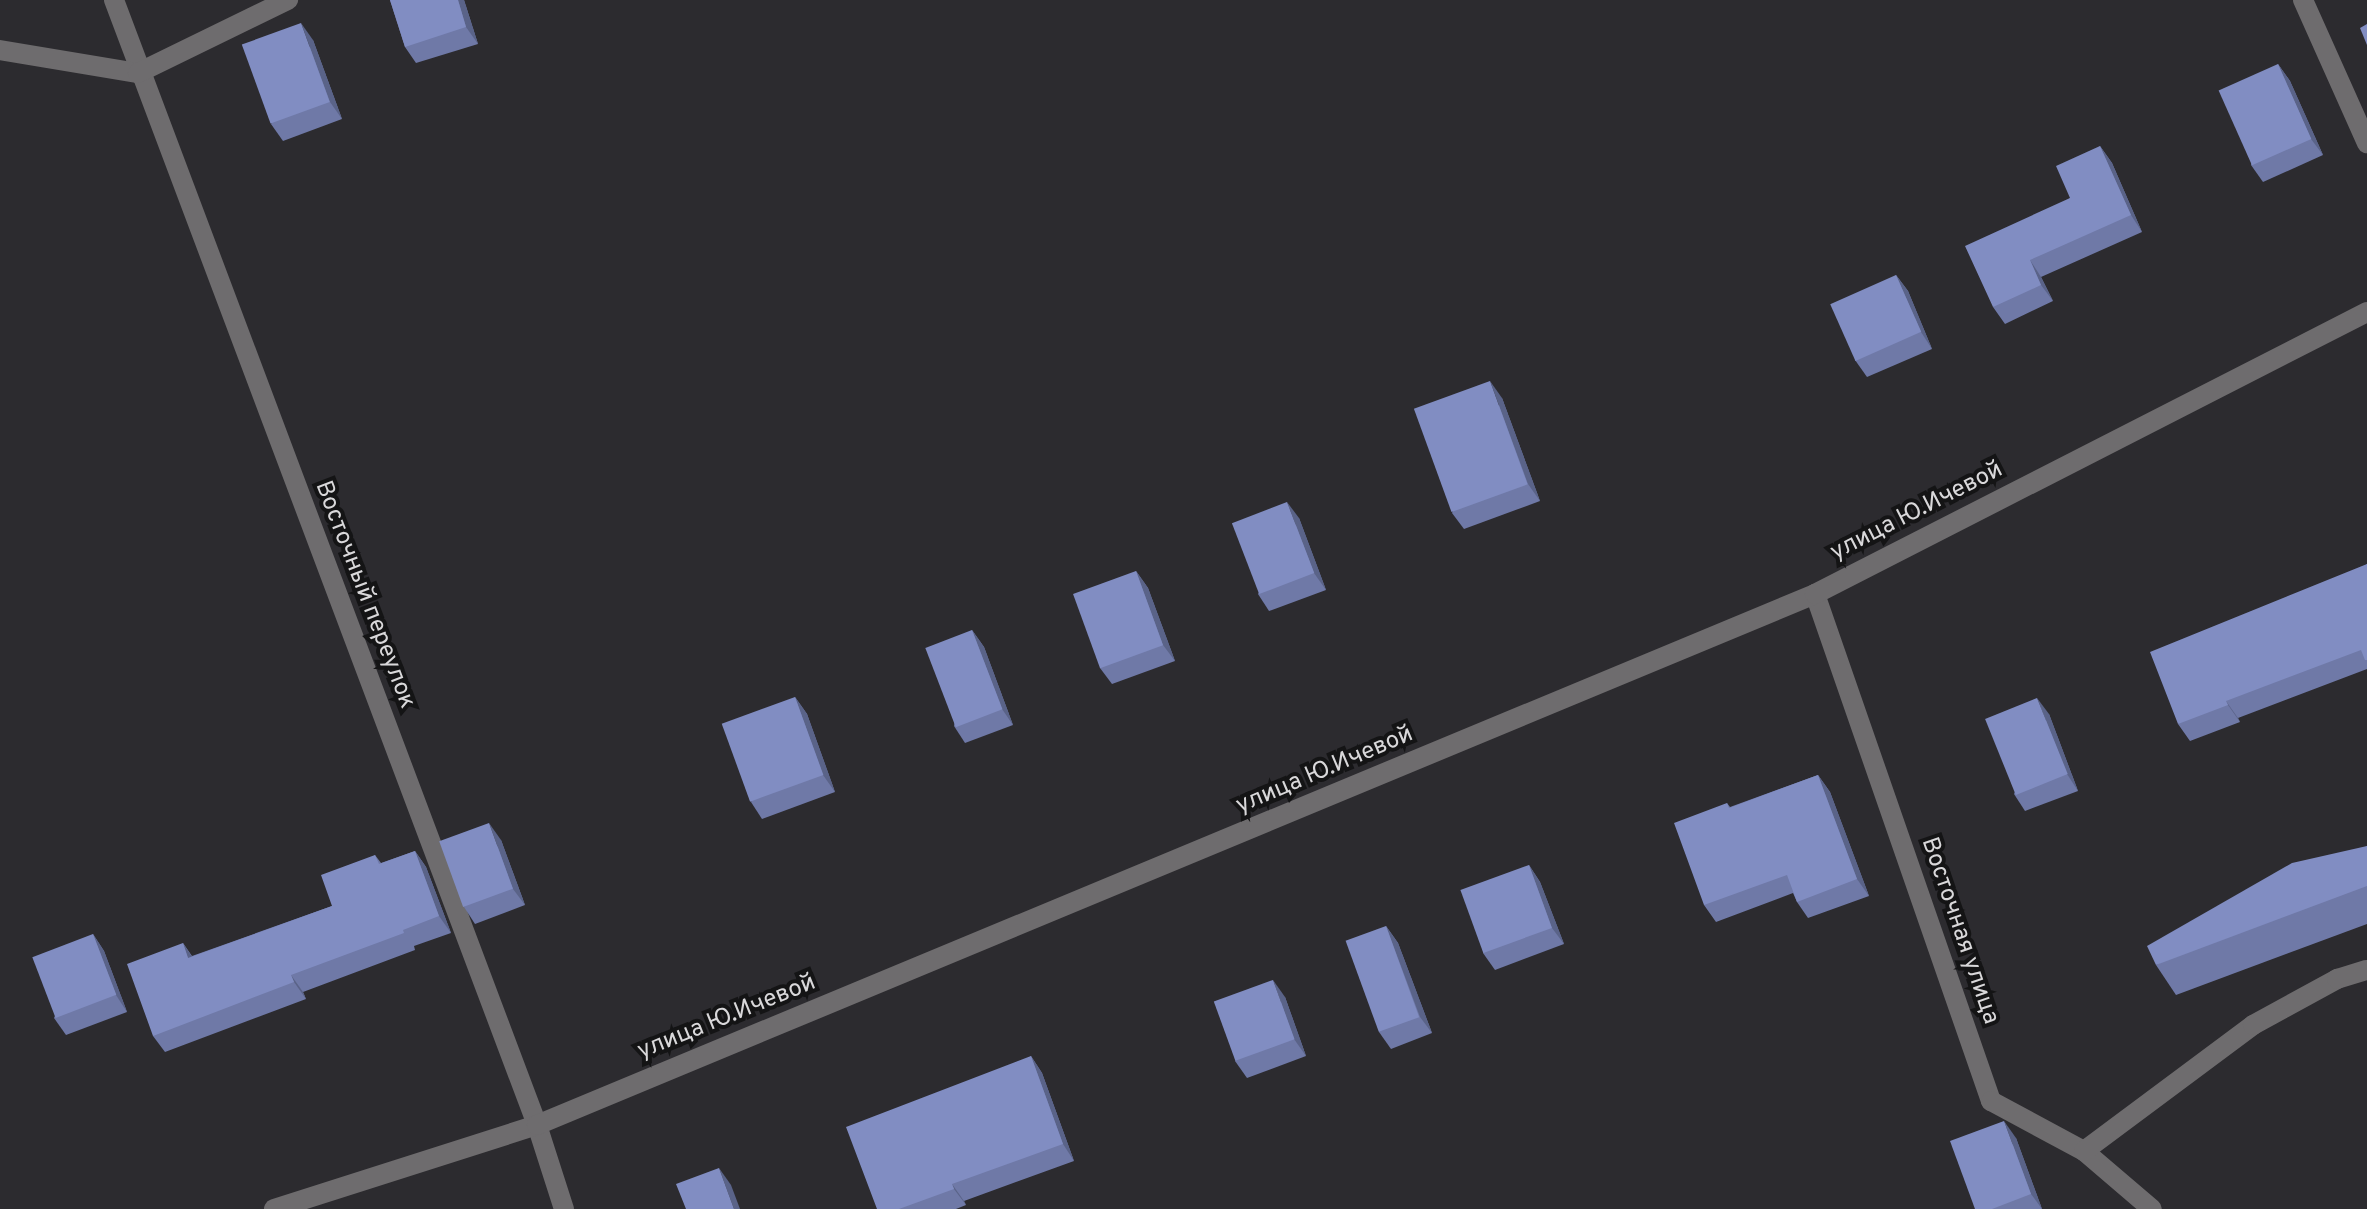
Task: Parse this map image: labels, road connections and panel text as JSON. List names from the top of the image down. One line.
{"streets":{"street":["улица Ю.Ичевой","Восточный переулок","Восточная улица"]},"crossings":[["улица Ю.Ичевой","Восточный переулок"],["улица Ю.Ичевой","Восточная улица"]]}
